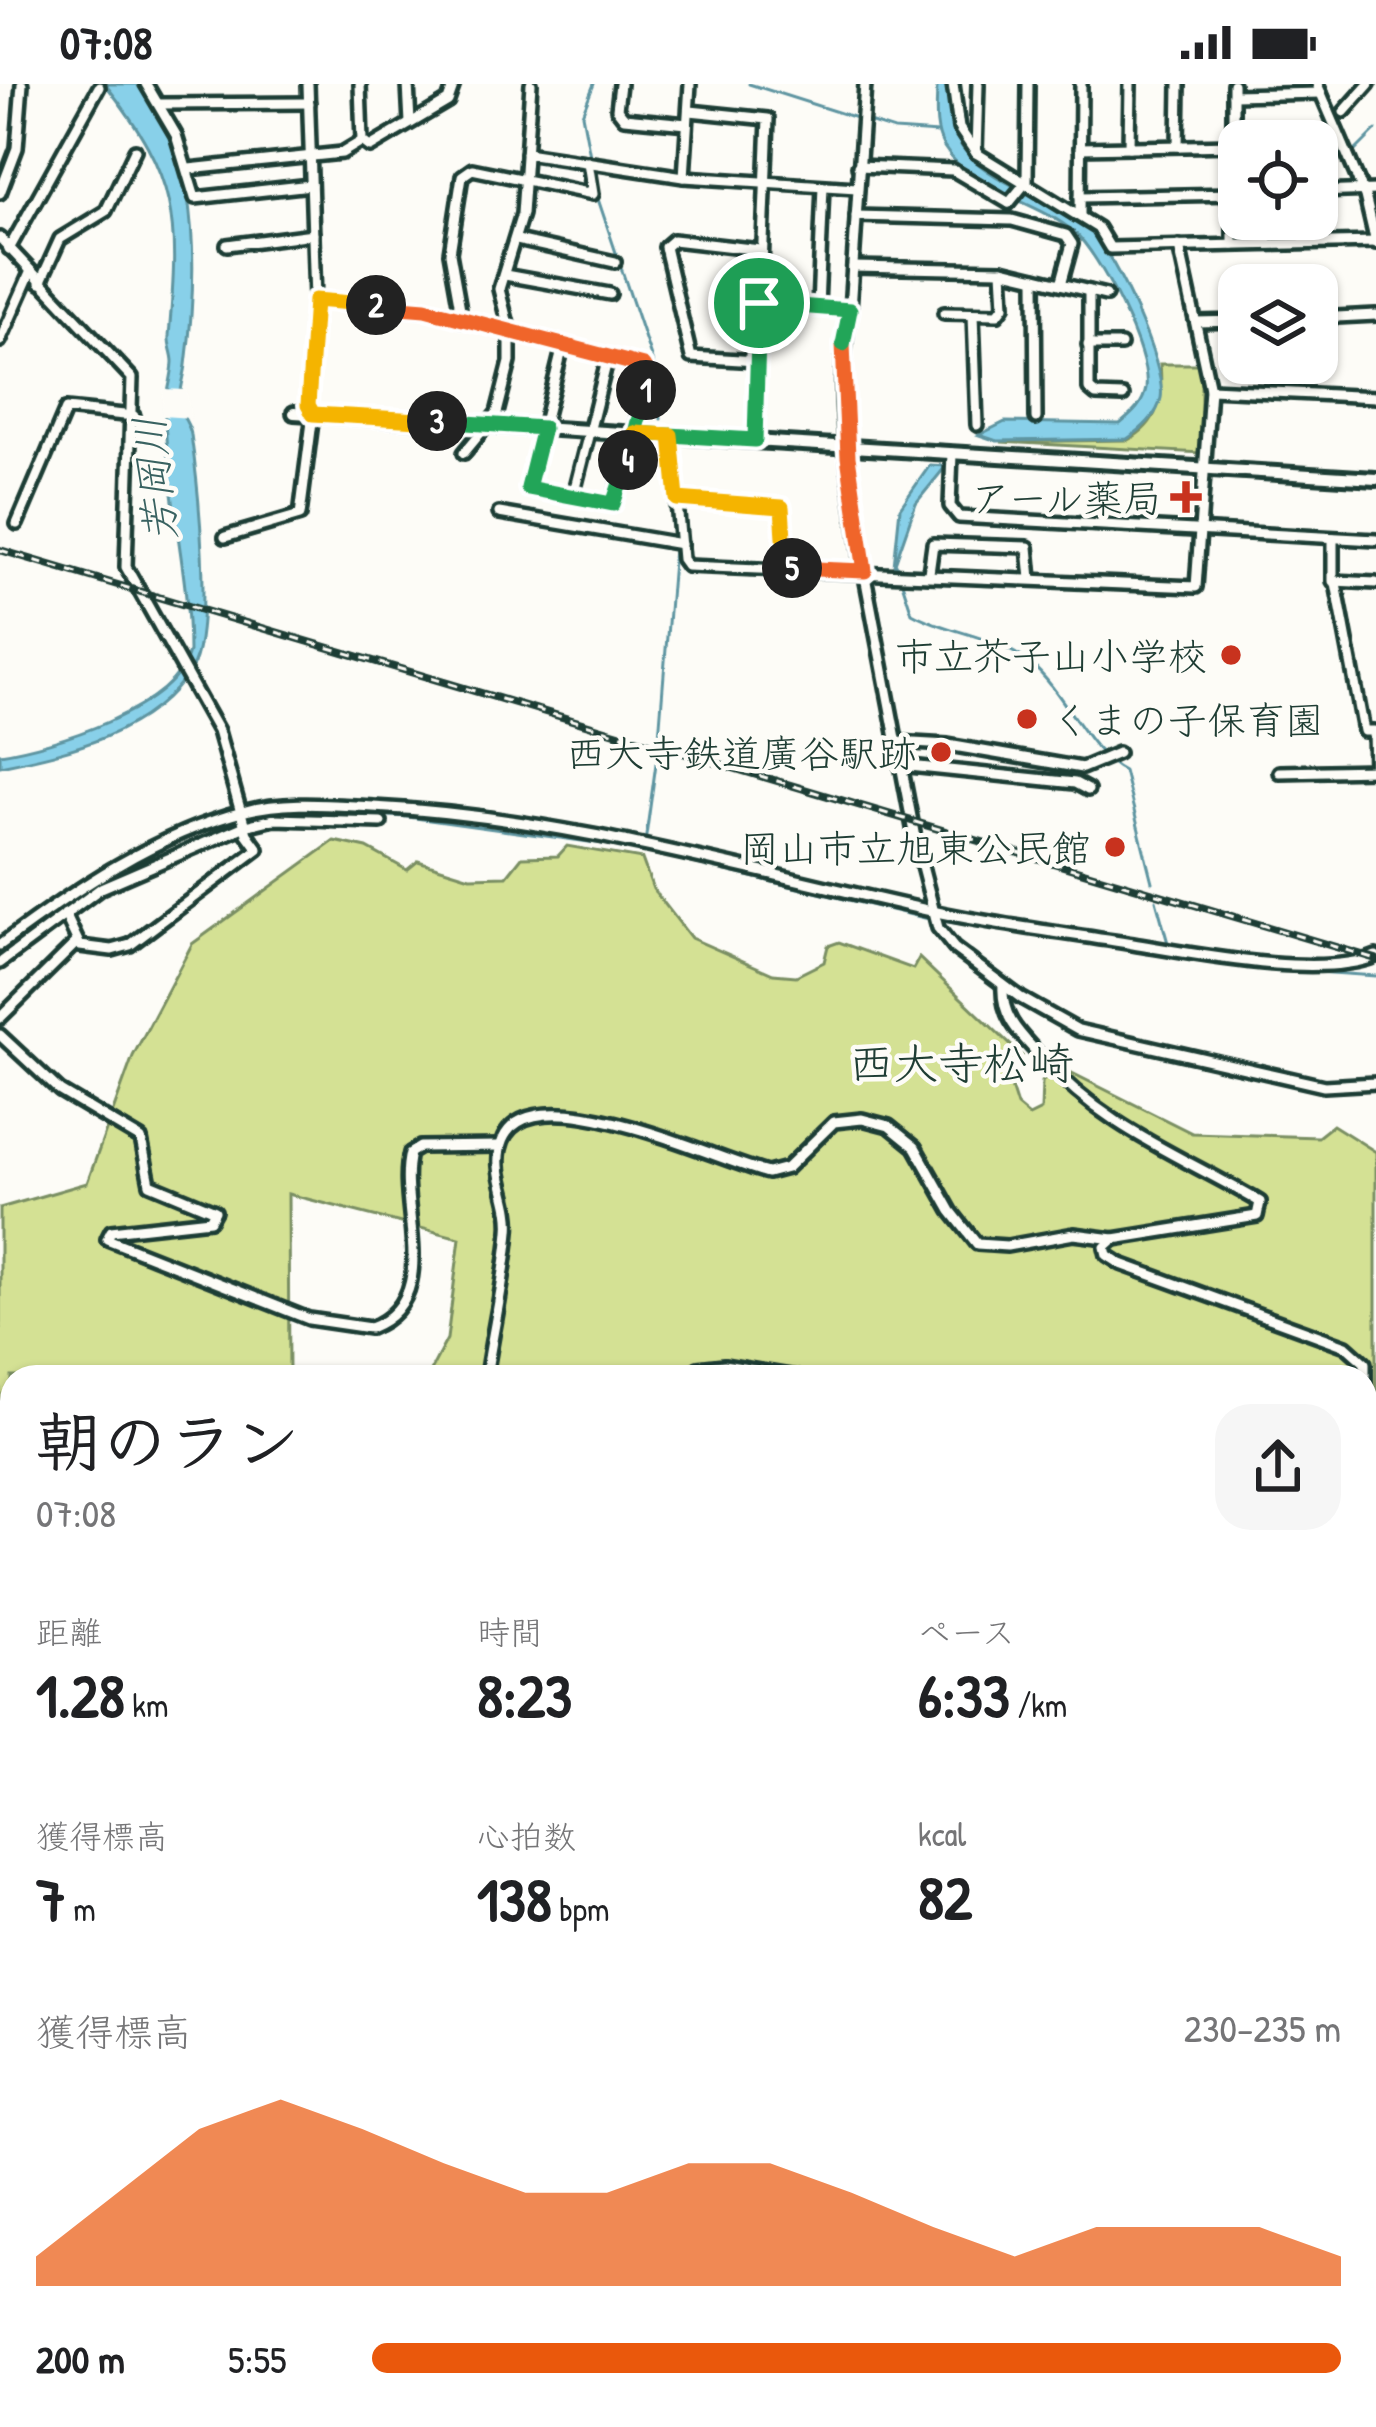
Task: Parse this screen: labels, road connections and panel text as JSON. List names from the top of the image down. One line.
{"districts":["西大寺松崎"],"water":["芳岡川"],"places":{"health":["アール薬局"],"other":["市立芥子山小学校","くまの子保育園","西大寺鉄道廣谷駅跡","岡山市立旭東公民館"]},"page":{"status":"07:08","pins":["2","1","3","4","5"],"heading":["朝のラン","07:08"],"stats":[["距離","1.28 km"],["時間","8:23"],["ペース","6:33 /km"],["獲得標高","7 m"],["心拍数","138 bpm"],["kcal","82"]],"chart":["獲得標高","230–235 m"],"list":[{"name":"200 m","note":"5:55"}]}}
